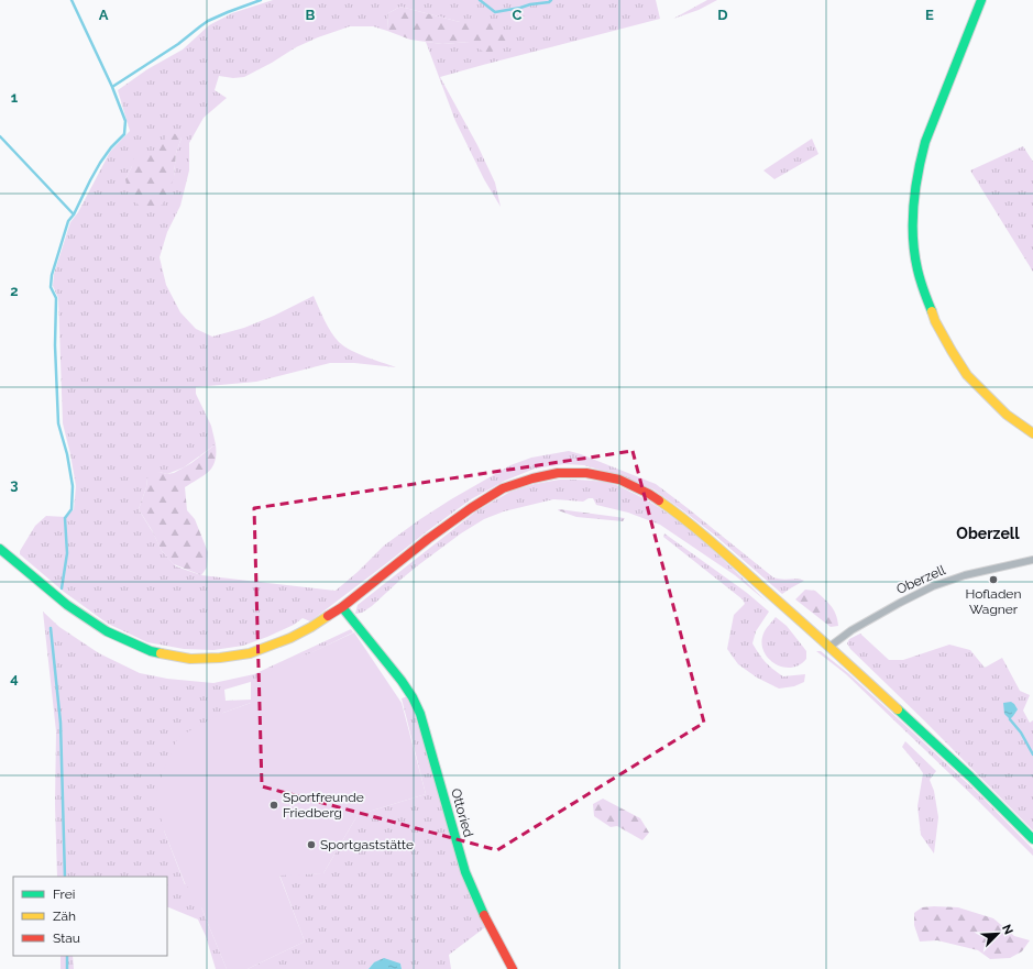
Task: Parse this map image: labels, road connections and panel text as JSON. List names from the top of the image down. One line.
{"streets":{"main road":["Ottoried"],"street":["Oberzell"]},"districts":["Oberzell"],"places":["Hofladen Wagner","Sportfreunde Friedberg","Sportgaststätte"],"legend":["Frei","Zäh","Stau"],"north":"top right","grid":{"columns":["A","B","C","D","E"],"rows":["1","2","3","4"]}}
